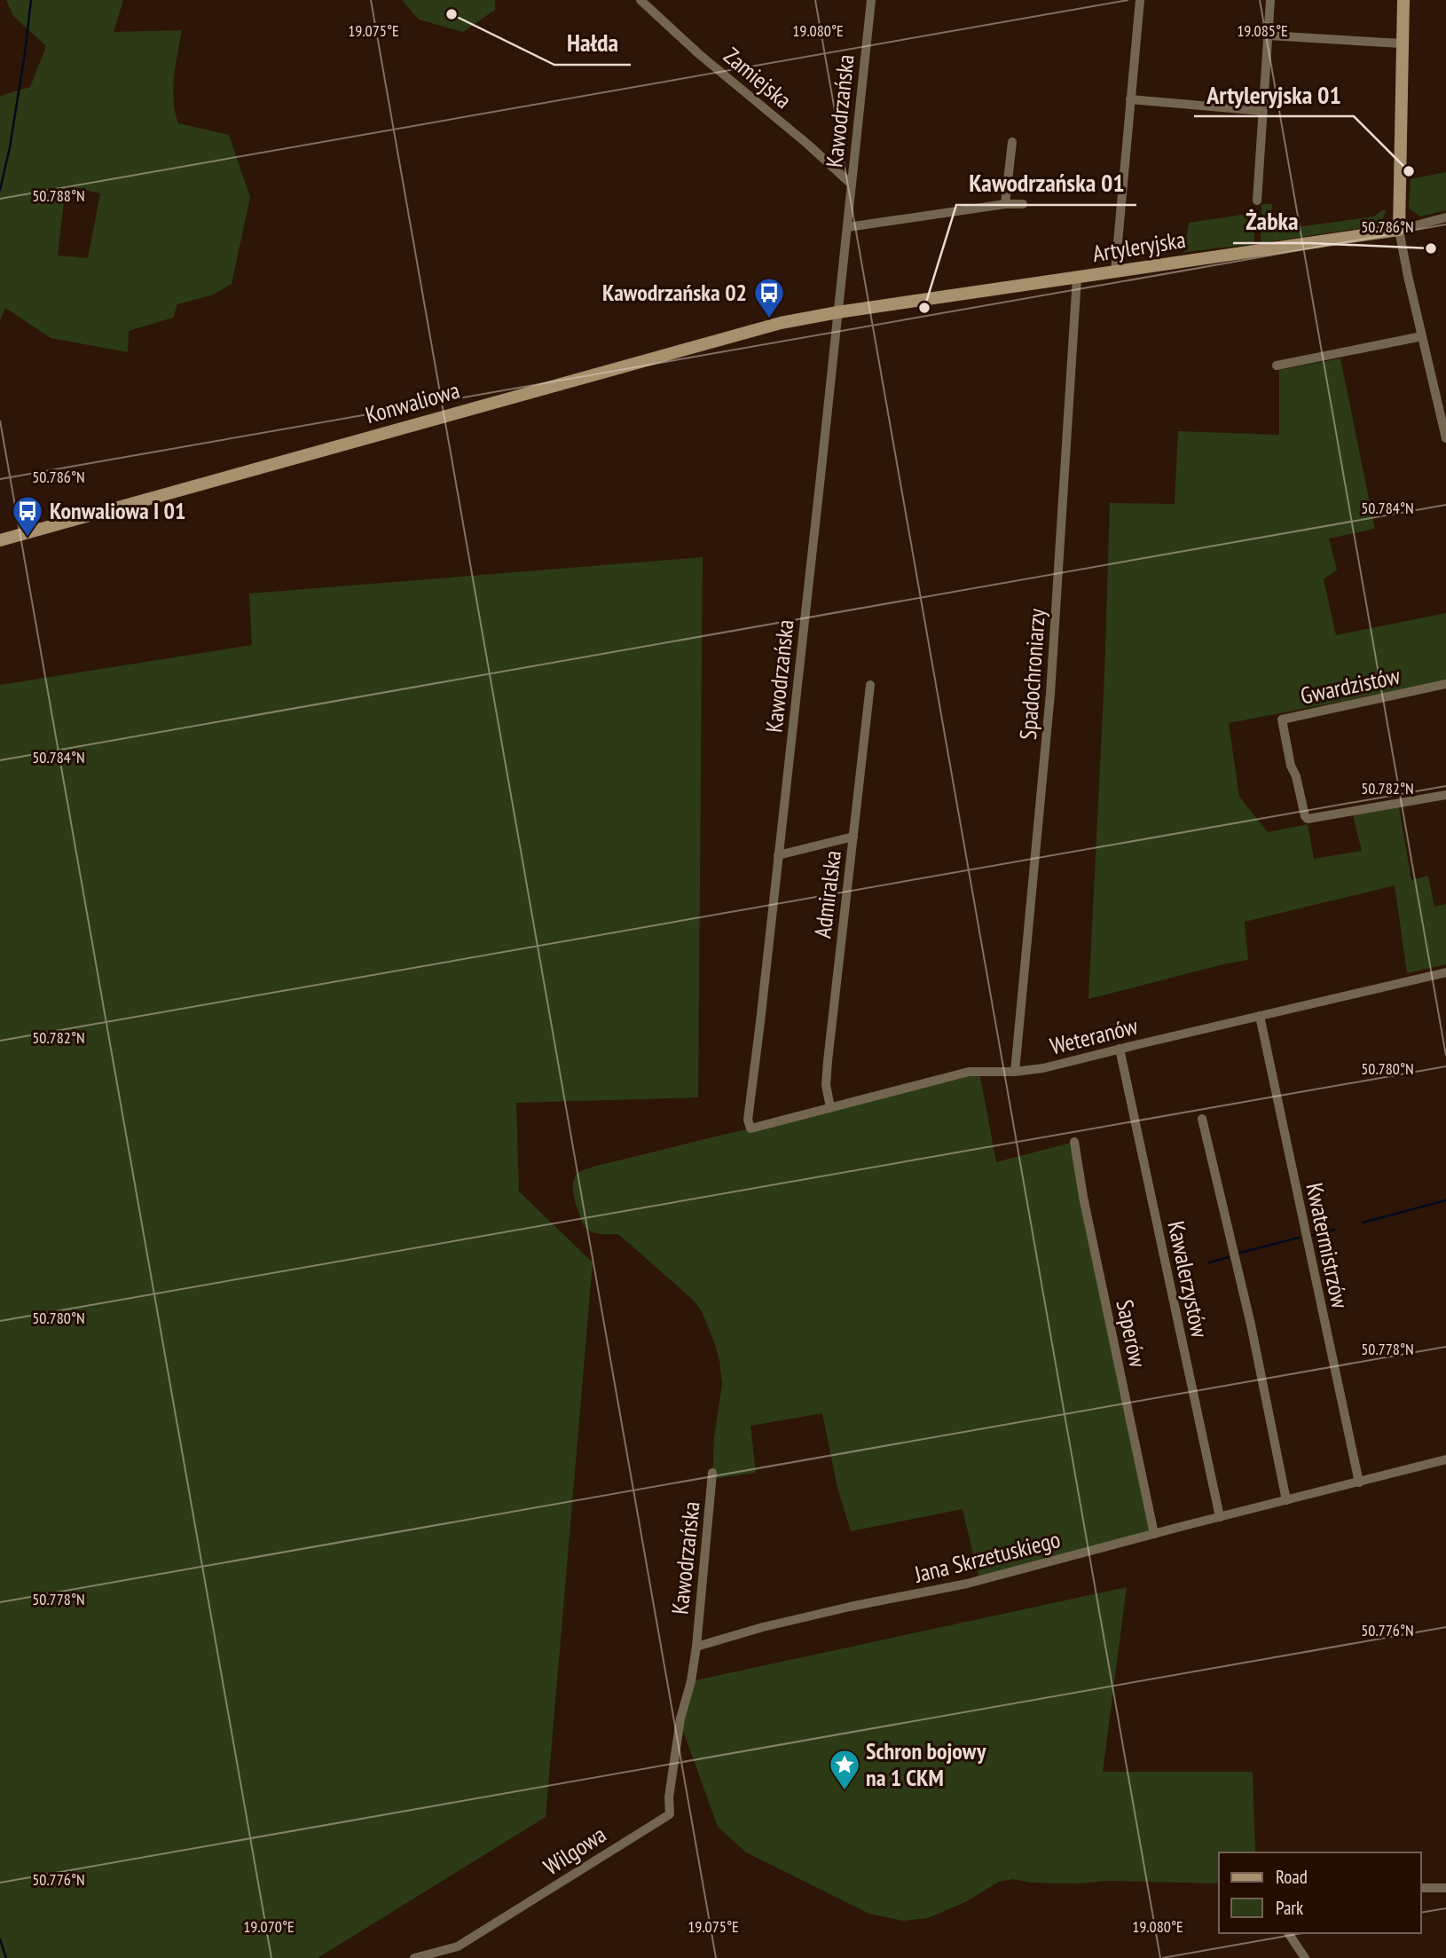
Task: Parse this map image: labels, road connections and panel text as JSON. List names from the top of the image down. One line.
{"streets":{"street":["Zamiejska","Kawodrzańska","Artyleryjska","Konwaliowa","Spadochroniarzy","Gwardzistów","Admiralska","Weteranów","Kwatermistrzów","Kawalerzystów","Saperów","Jana Skrzetuskiego","Wilgowa"]},"crossings":[["Zamiejska","Kawodrzańska"],["Kawodrzańska","Artyleryjska"],["Kawodrzańska","Konwaliowa"],["Kawodrzańska","Weteranów"],["Kawodrzańska","Jana Skrzetuskiego"],["Kawodrzańska","Wilgowa"],["Artyleryjska","Konwaliowa"],["Artyleryjska","Spadochroniarzy"],["Spadochroniarzy","Weteranów"],["Admiralska","Weteranów"],["Weteranów","Kwatermistrzów"],["Weteranów","Kawalerzystów"],["Kwatermistrzów","Jana Skrzetuskiego"],["Kawalerzystów","Jana Skrzetuskiego"],["Saperów","Jana Skrzetuskiego"]],"places":{"other":["Hałda","Artyleryjska 01","Żabka","Kawodrzańska 01"],"bus stop":["Kawodrzańska 02","Konwaliowa I 01"],"place":["Schron bojowy na 1 CKM"]},"legend":["Road","Park"],"coordinates":["19.075°E","19.080°E","19.085°E","50.788°N","50.786°N","50.784°N","50.782°N","50.780°N","50.778°N","50.776°N","19.070°E"]}
